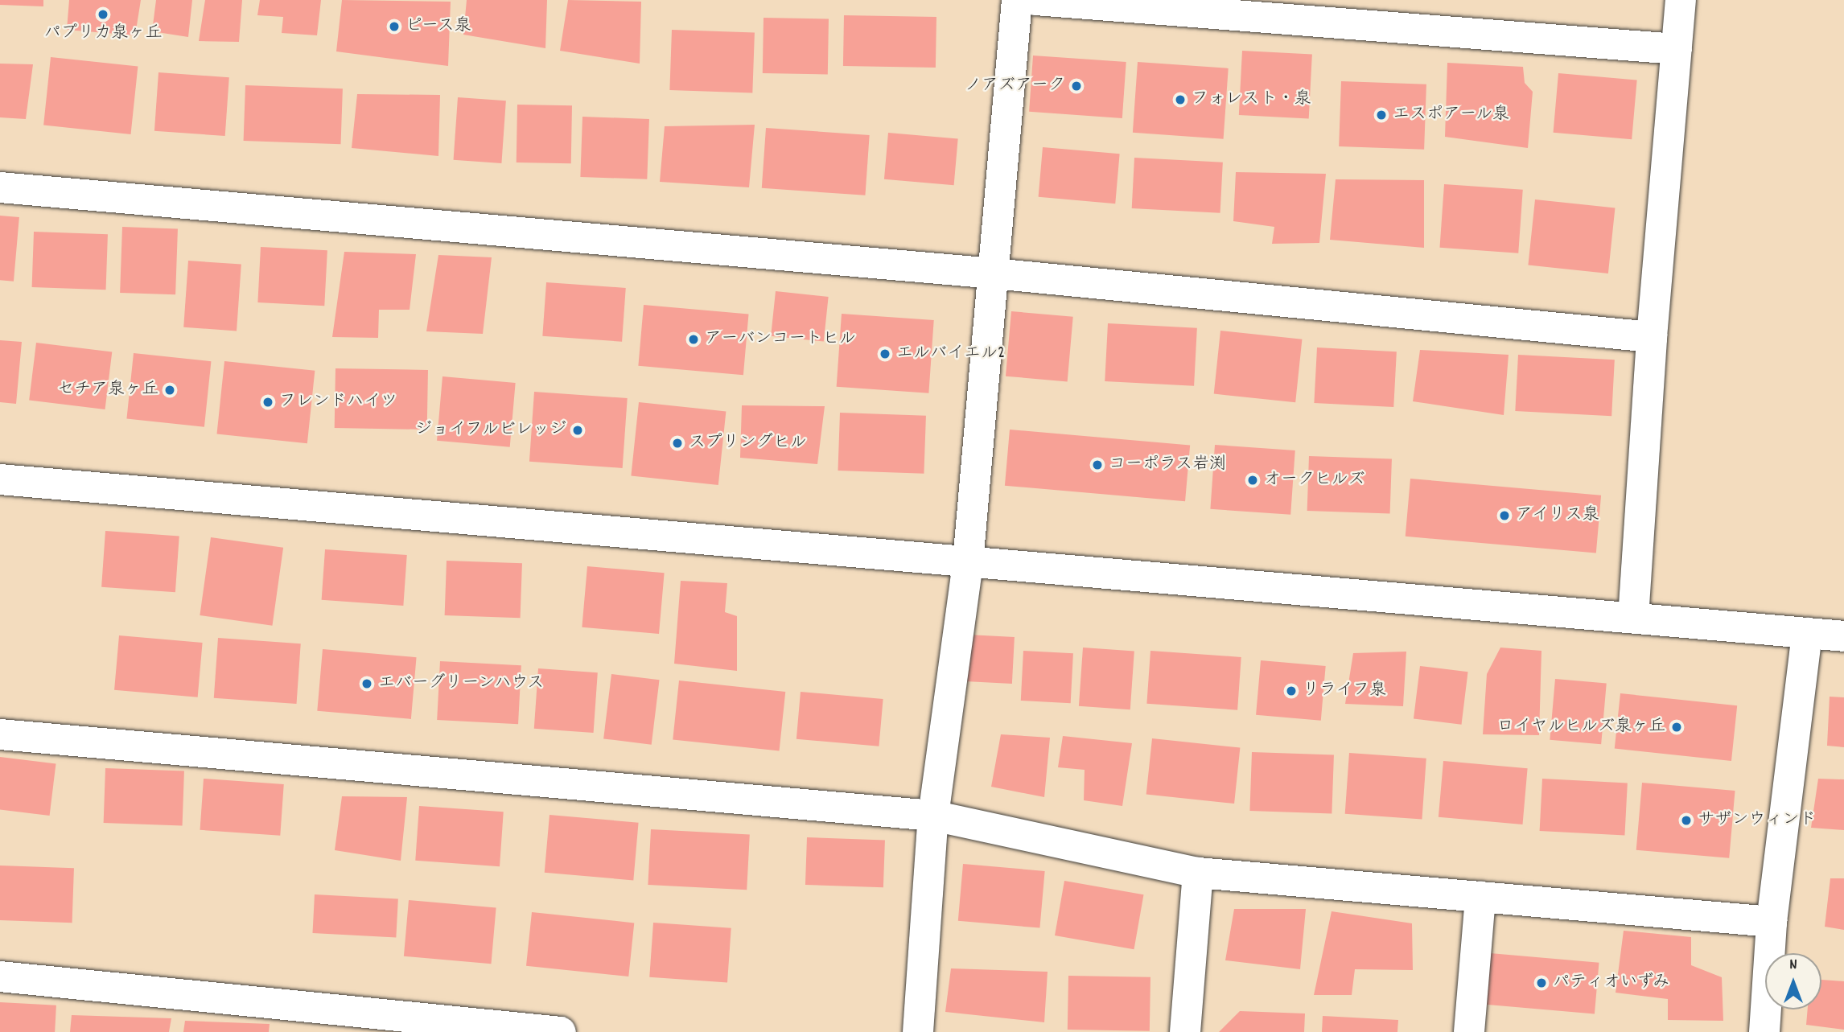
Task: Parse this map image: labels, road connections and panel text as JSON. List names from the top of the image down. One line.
{"places":["パプリカ泉ヶ丘","ピース泉","ノアズアーク","フォレスト・泉","エスポアール泉","アーバンコートヒル","エルバイエル2","セチア泉ヶ丘","フレンドハイツ","ジョイフルビレッジ","スプリングヒル","コーポラス岩渕","オークヒルズ","アイリス泉","エバーグリーンハウス","リライフ泉","ロイヤルヒルズ泉ヶ丘","サザンウィンド","パティオいずみ"],"north":"top"}
